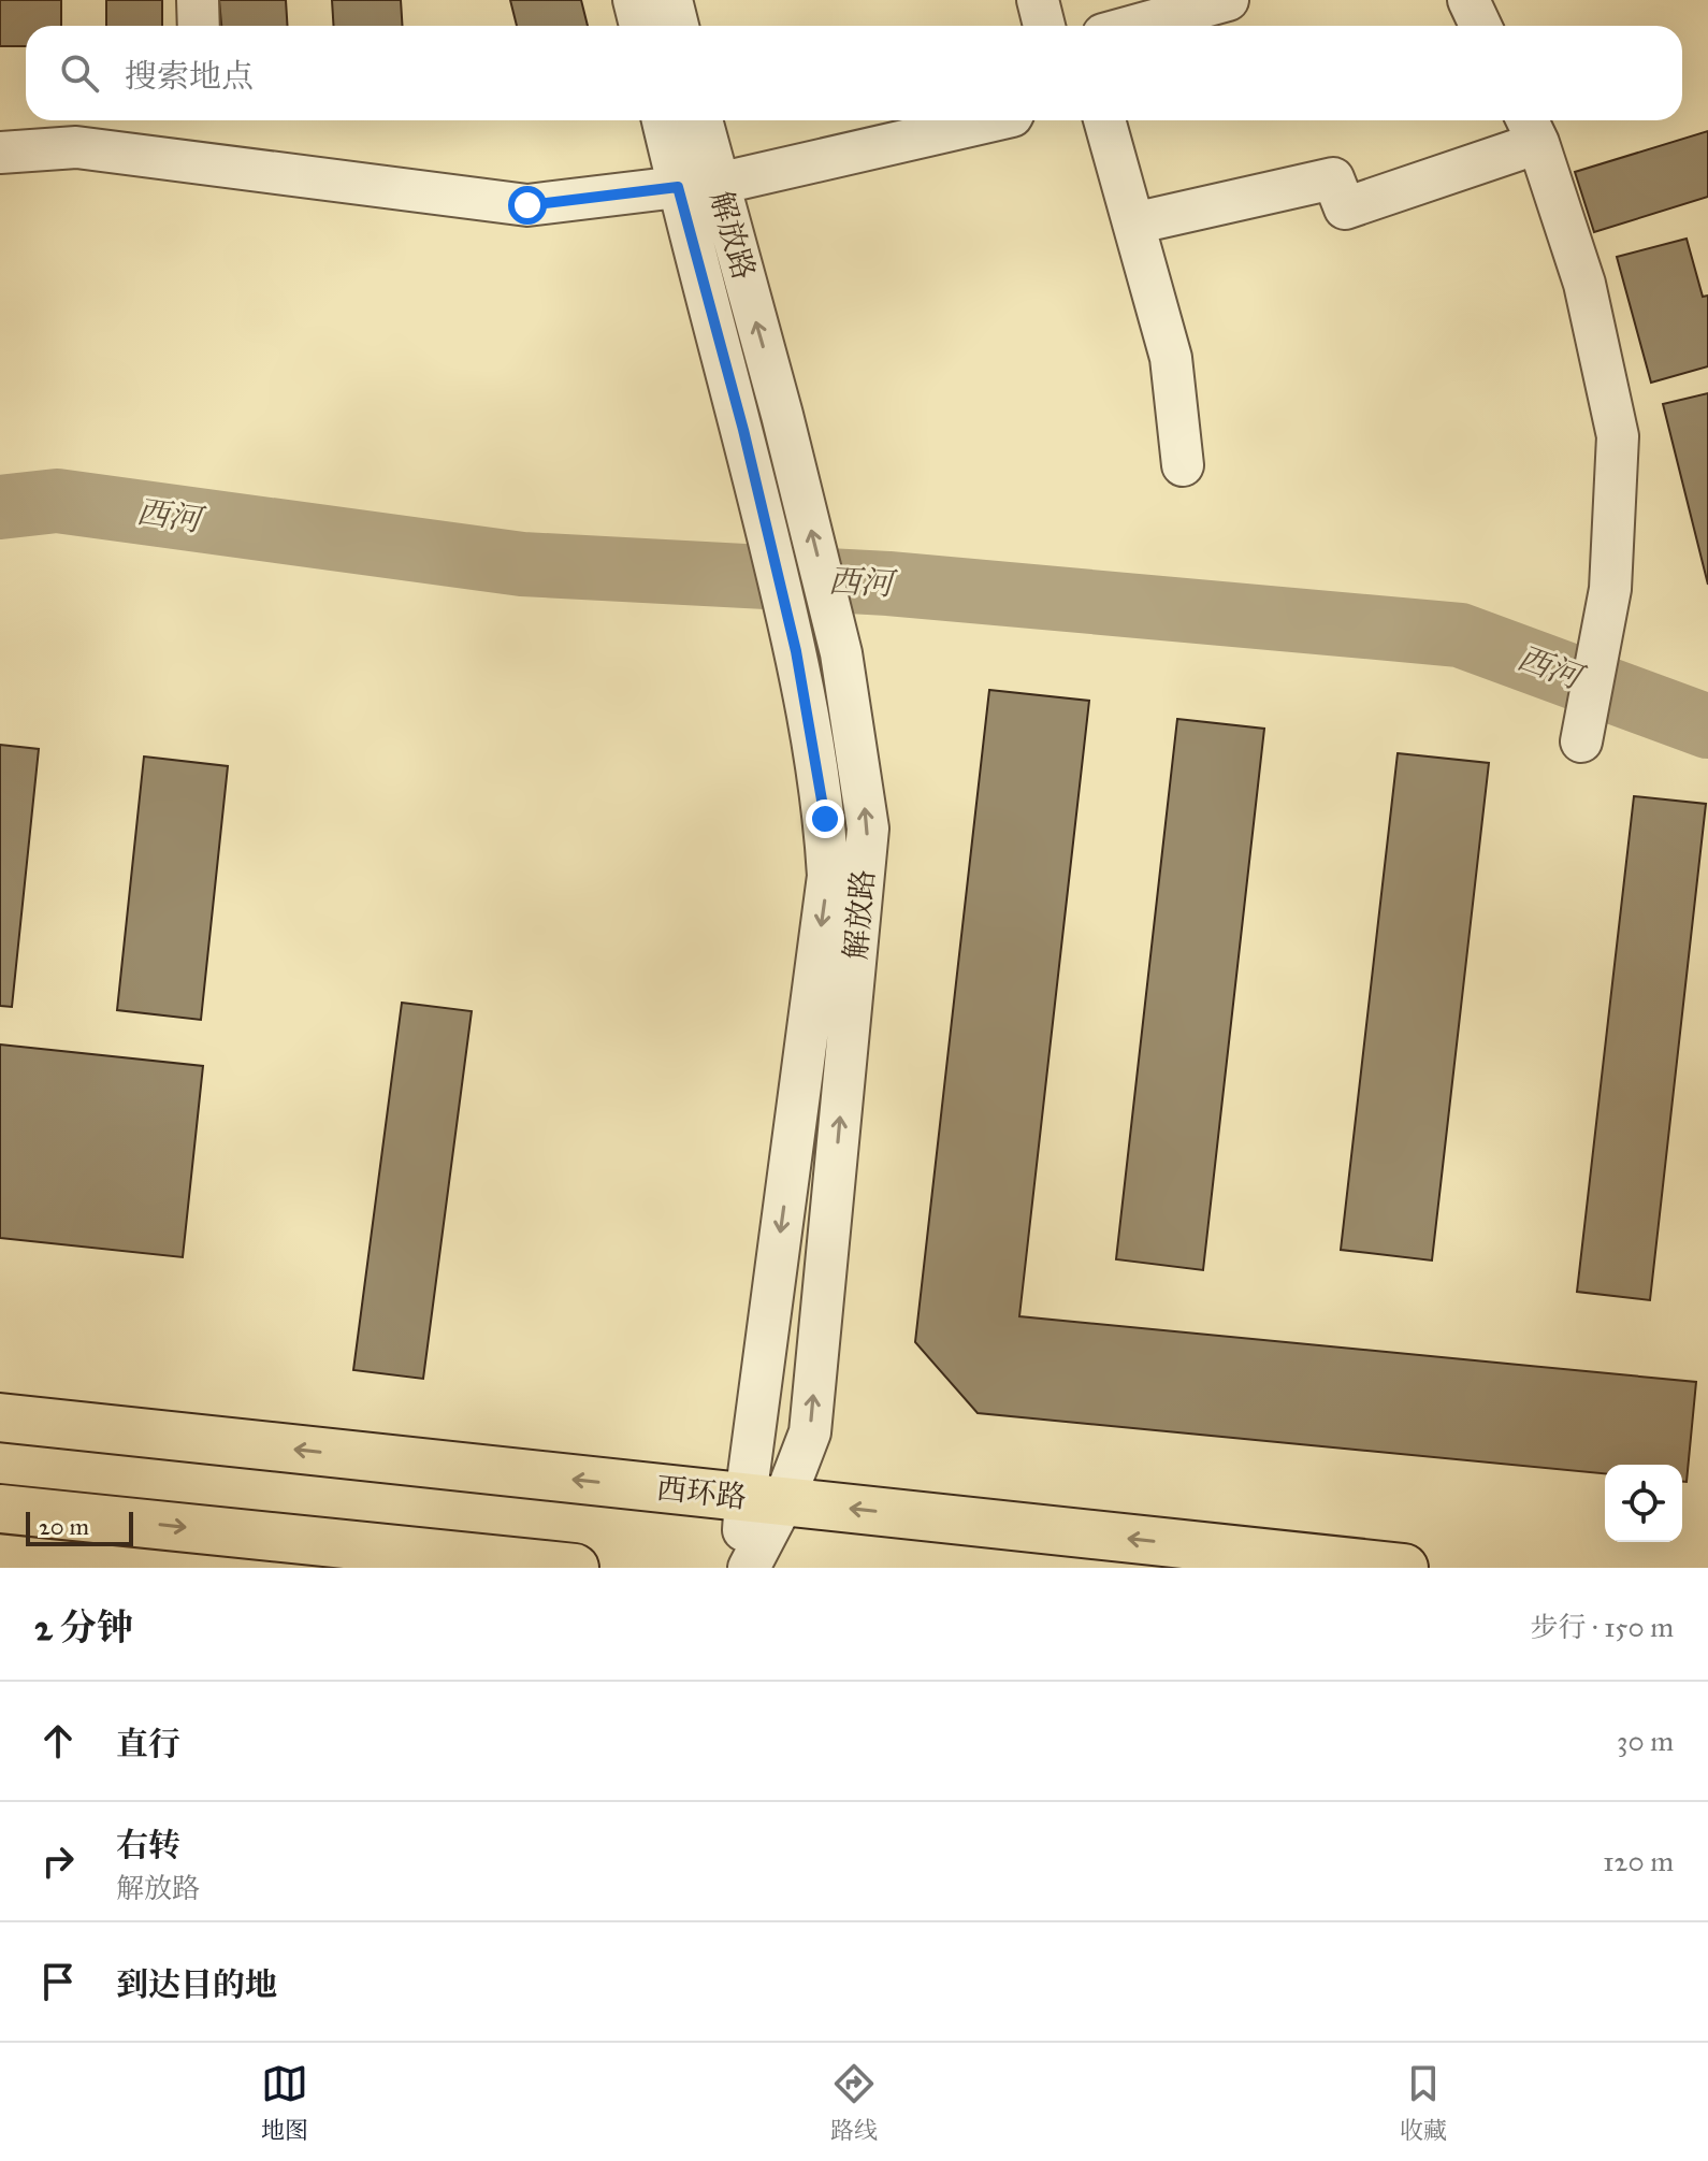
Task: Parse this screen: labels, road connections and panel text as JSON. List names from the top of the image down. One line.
{"streets":{"main road":["西环路"],"street":["解放路"]},"crossings":[["解放路","西环路"]],"water":["西河"],"scale_bar":"20 m","page":{"search":"搜索地点","scale":"20 m","heading":["2 分钟","步行 · 150 m"],"list":[["直行","30 m"],["右转","解放路","120 m"],"到达目的地"],"nav":["地图","路线","收藏"]}}
